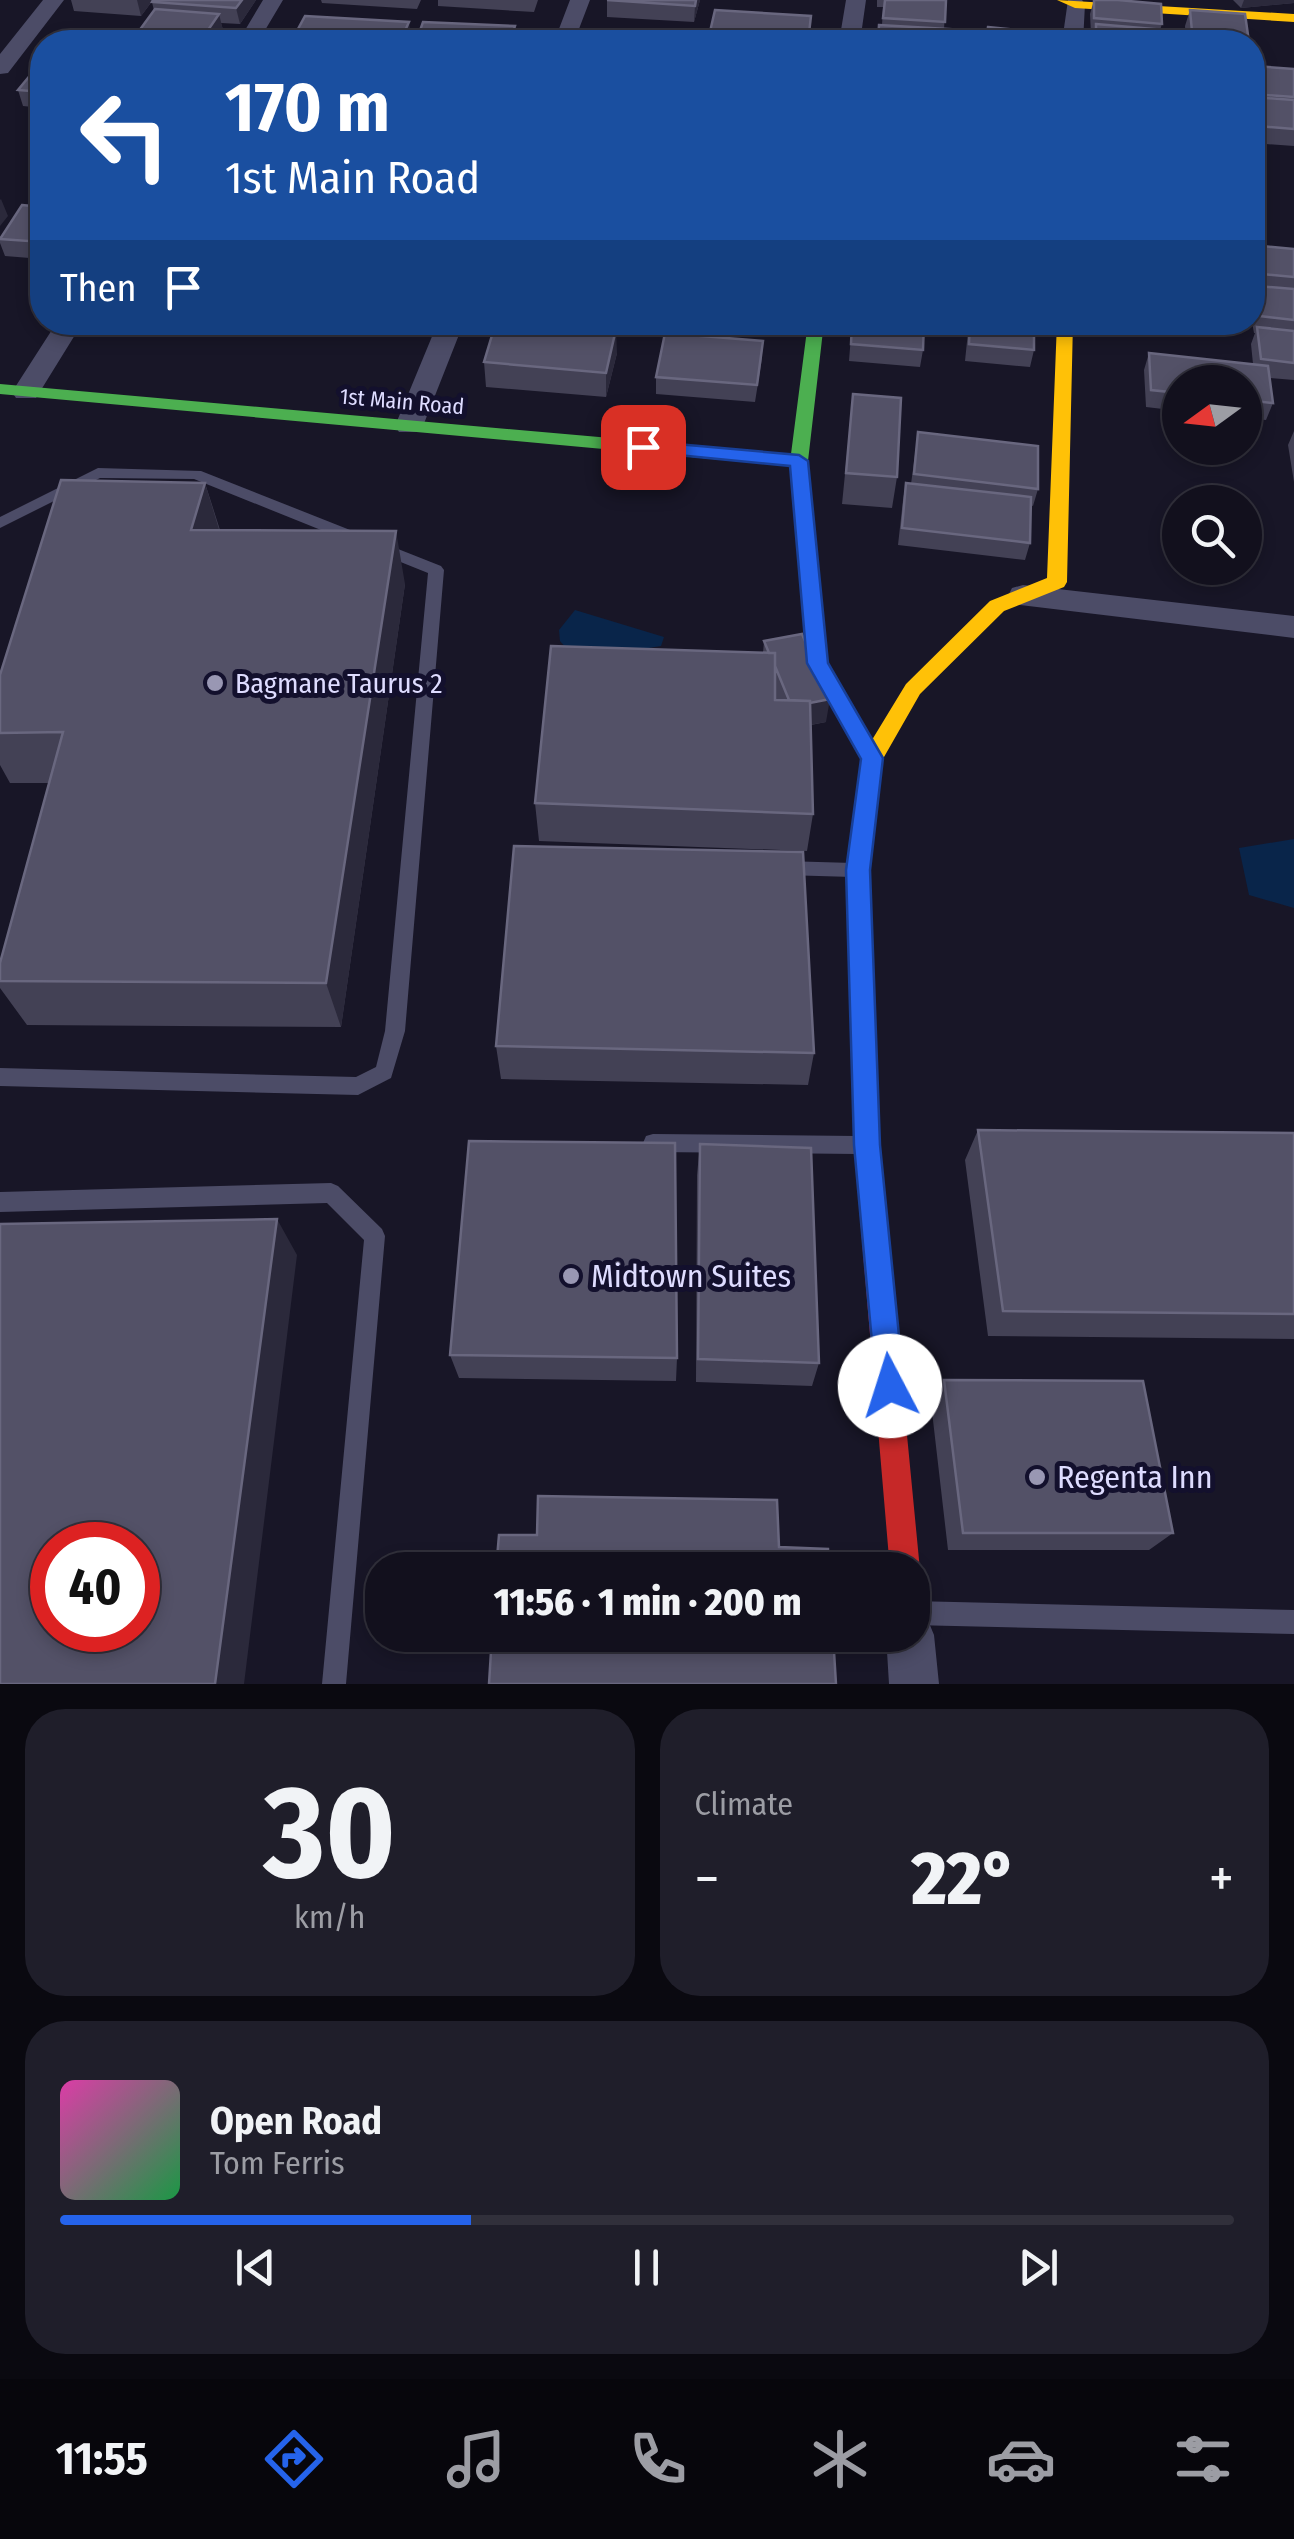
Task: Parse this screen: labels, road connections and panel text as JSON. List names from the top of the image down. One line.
{"streets":{"street":["1st Main Road"]},"places":["Bagmane Taurus 2","Midtown Suites","Regenta Inn"],"north":"left","page":{"turn":["170 m","1st Main Road"],"then":"Then","limit":"40","trip":"11:56 · 1 min · 200 m","tile":[["30","km/h"],"Climate"],"heat":["−","22°","+"],"song":["Open Road","Tom Ferris"],"tabs":"11:55"}}
